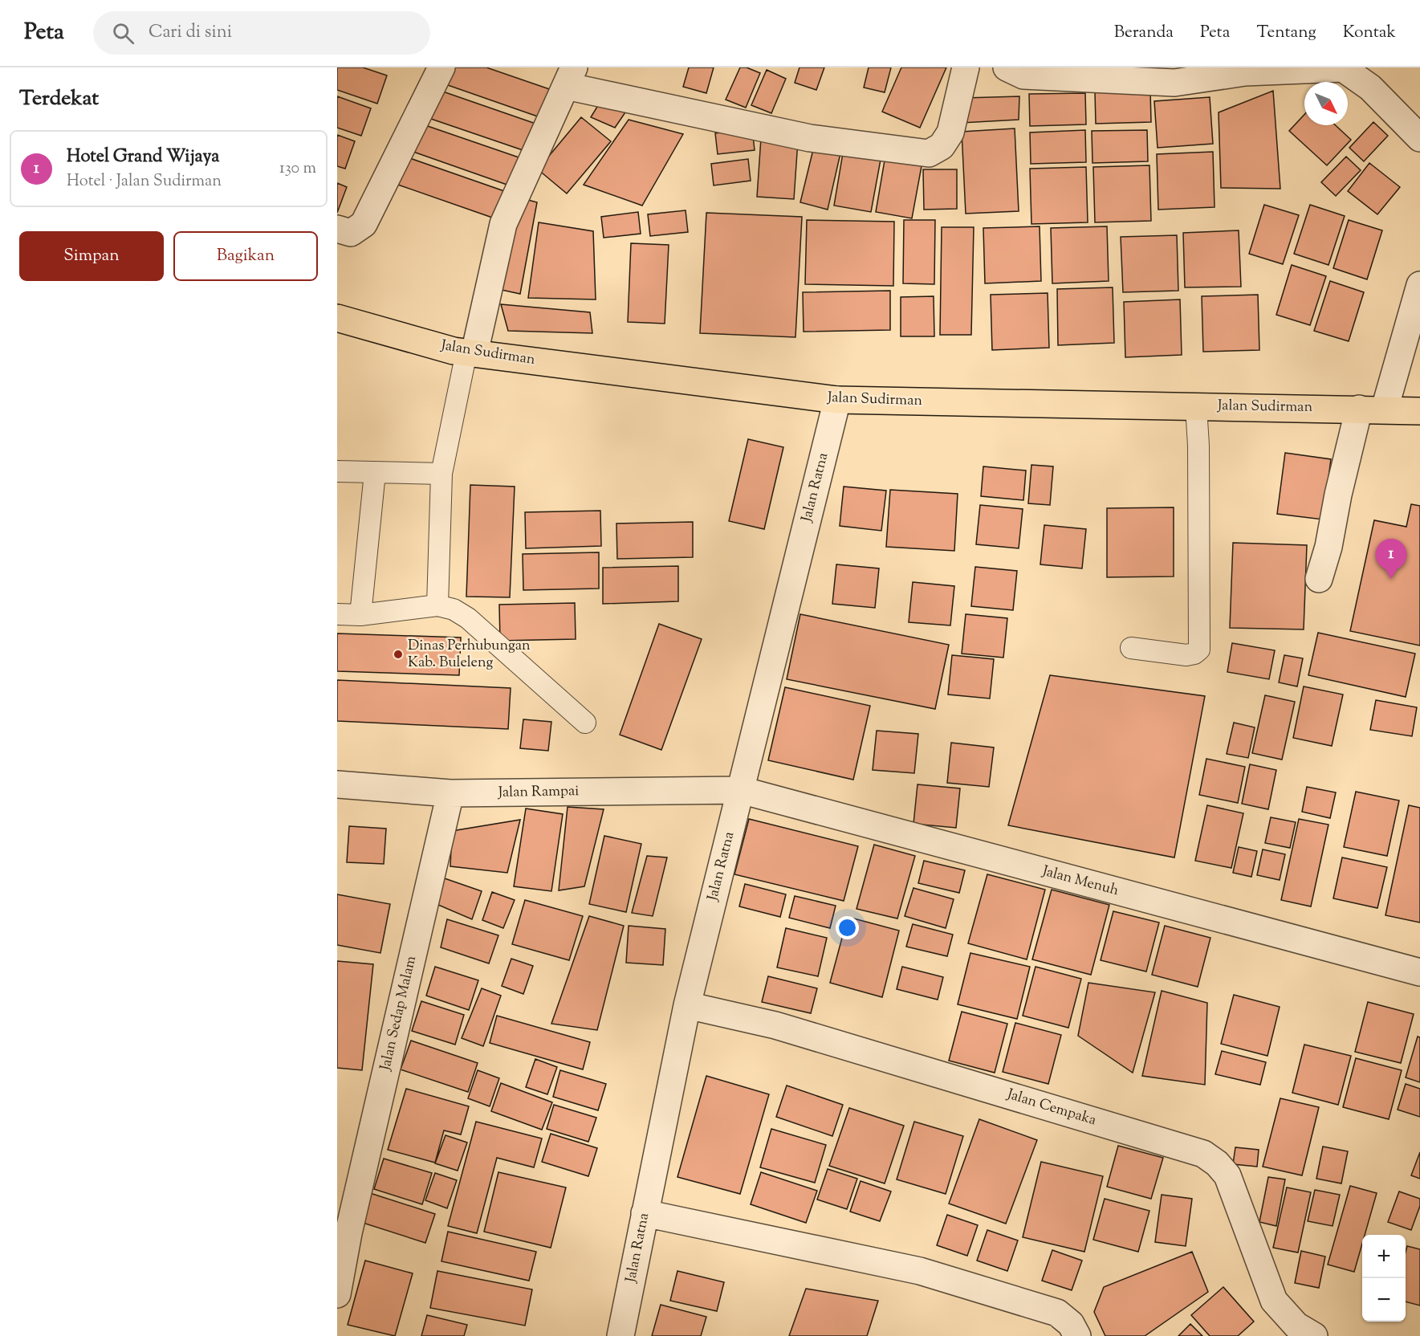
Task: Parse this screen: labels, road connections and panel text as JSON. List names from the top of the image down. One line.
{"streets":{"main road":["Jalan Sudirman"],"street":["Jalan Ratna","Jalan Rampai","Jalan Menuh","Jalan Sedap Malam","Jalan Cempaka"]},"crossings":[["Jalan Sudirman","Jalan Ratna"],["Jalan Ratna","Jalan Rampai"],["Jalan Ratna","Jalan Menuh"],["Jalan Ratna","Jalan Cempaka"],["Jalan Rampai","Jalan Menuh"],["Jalan Rampai","Jalan Sedap Malam"]],"places":["Dinas Perhubungan Kab. Buleleng"],"north":"bottom right","page":{"header":"Peta","search":"Cari di sini","nav":["Beranda","Peta","Tentang","Kontak"],"heading":"Terdekat","list":[{"mark":"1","name":"Hotel Grand Wijaya","note":"Hotel · Jalan Sudirman","value":"130 m"}],"buttons":["Simpan","Bagikan"],"pins":"1","map_buttons":["+","−"]}}
